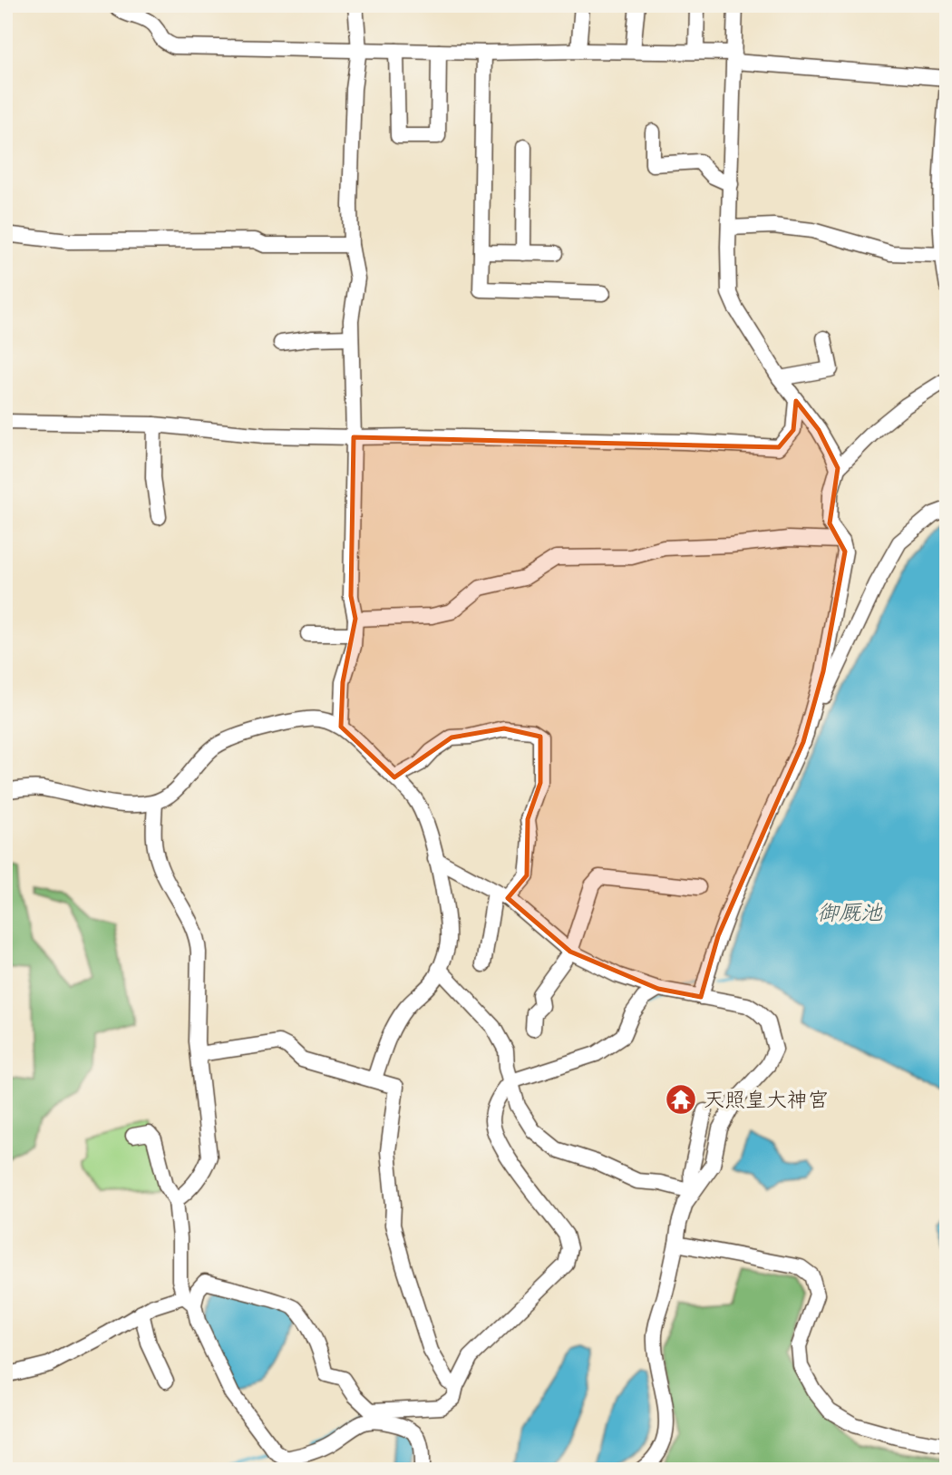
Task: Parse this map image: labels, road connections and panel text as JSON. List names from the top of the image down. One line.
{"water":["御厩池"],"places":{"temple":["天照皇大神宮"]}}
